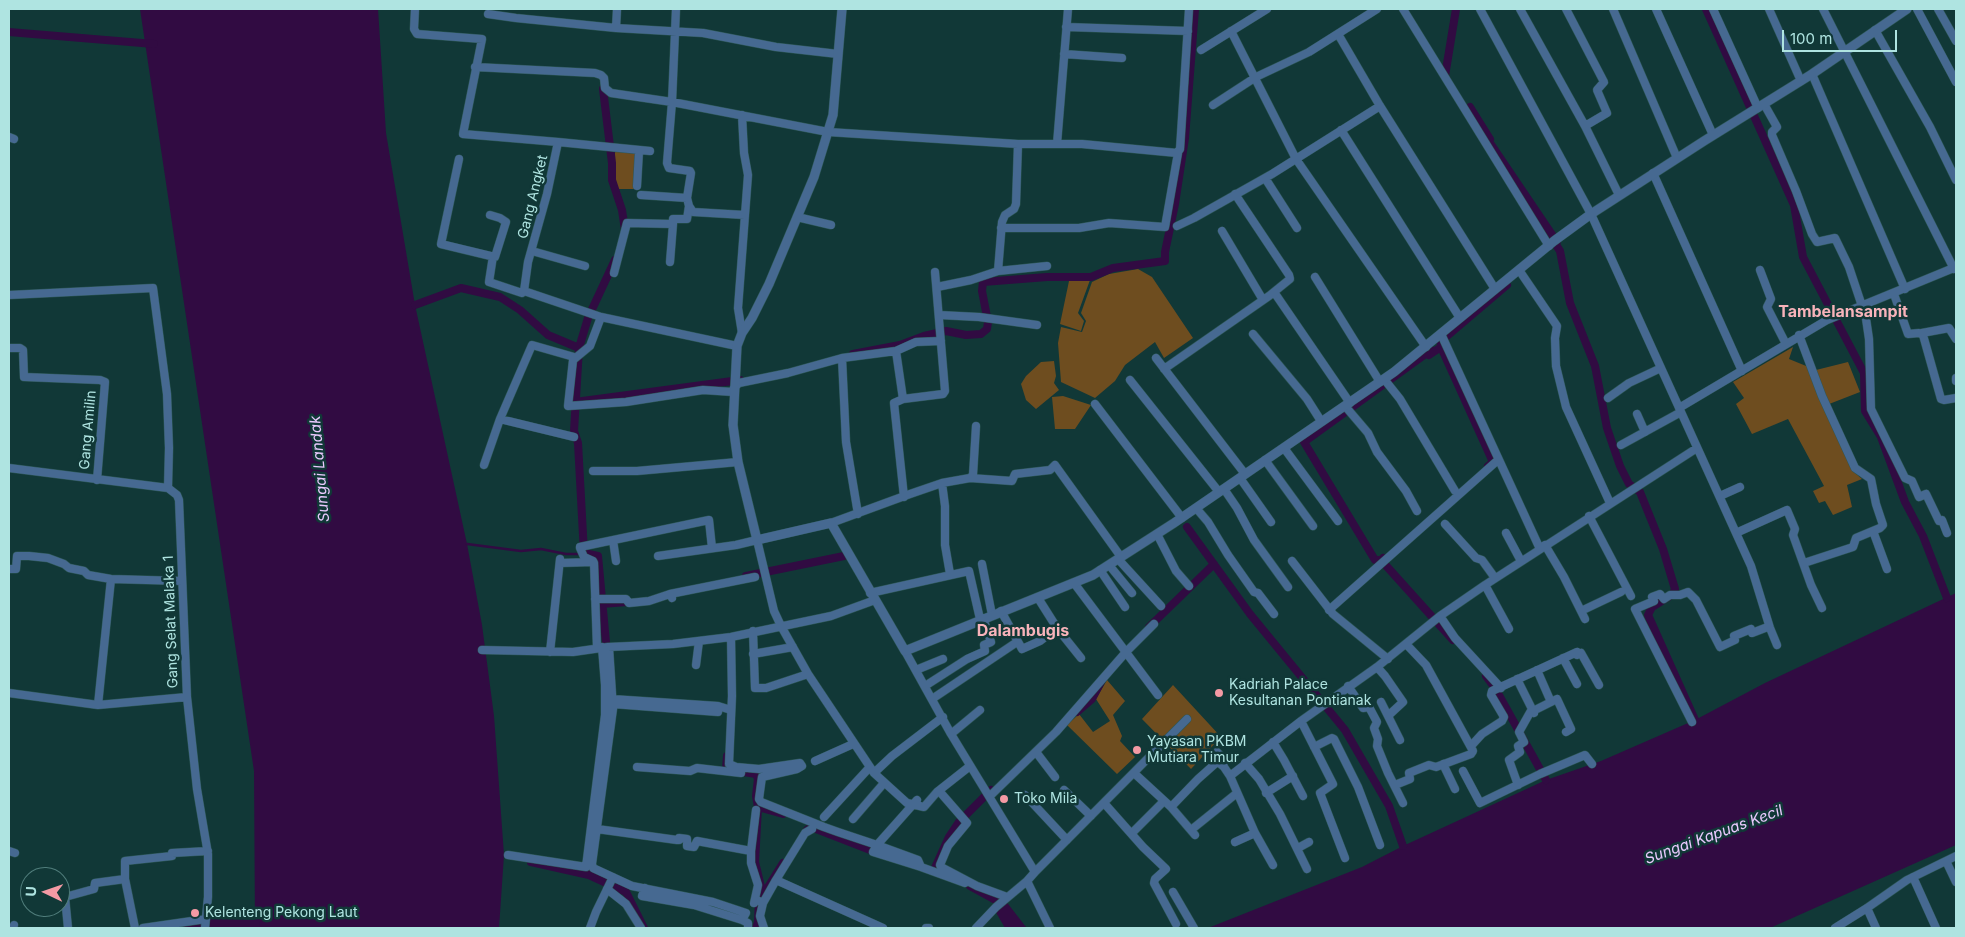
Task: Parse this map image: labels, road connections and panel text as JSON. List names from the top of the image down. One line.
{"streets":{"street":["Gang Angket","Gang Amilin","Gang Selat Malaka 1"]},"districts":["Tambelansampit","Dalambugis"],"water":["Sungai Landak","Sungai Kapuas Kecil"],"places":["Kadriah Palace Kesultanan Pontianak","Yayasan PKBM Mutiara Timur","Toko Mila","Kelenteng Pekong Laut"],"scale_bar":"100 m","north":"left"}
